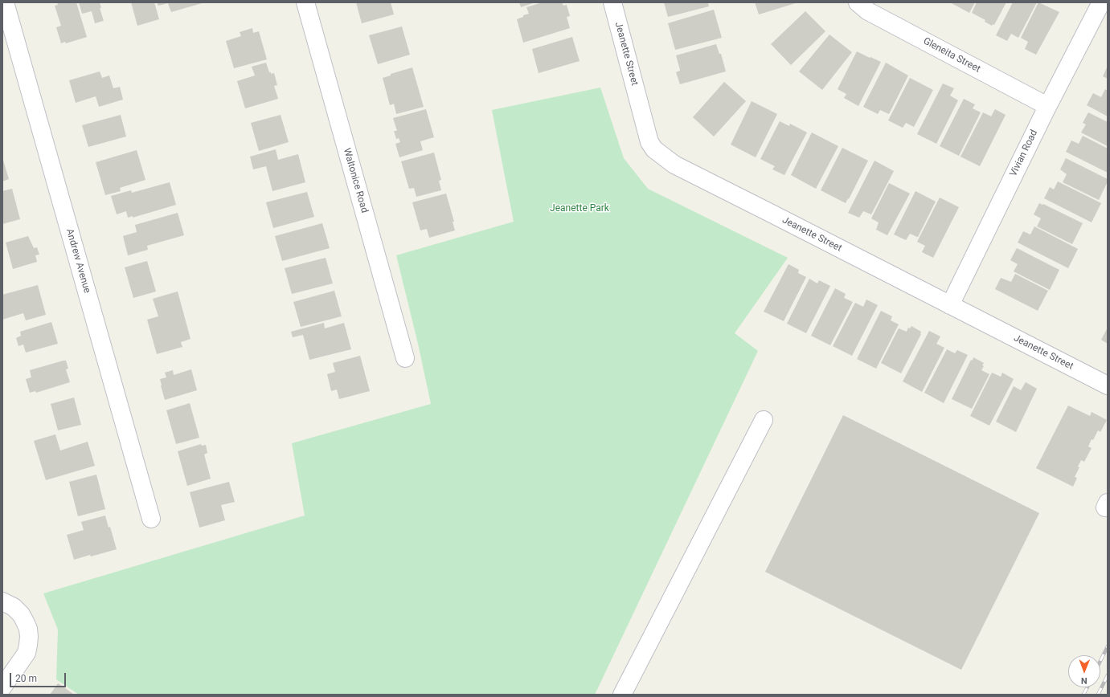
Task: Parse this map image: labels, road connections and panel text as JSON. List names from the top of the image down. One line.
{"streets":{"street":["Jeanette Street","Gleneita Street","Vivian Road","Waltonice Road","Andrew Avenue"]},"crossings":[["Jeanette Street","Vivian Road"],["Gleneita Street","Vivian Road"]],"parks":["Jeanette Park"],"scale_bar":"20 m","north":"bottom"}
